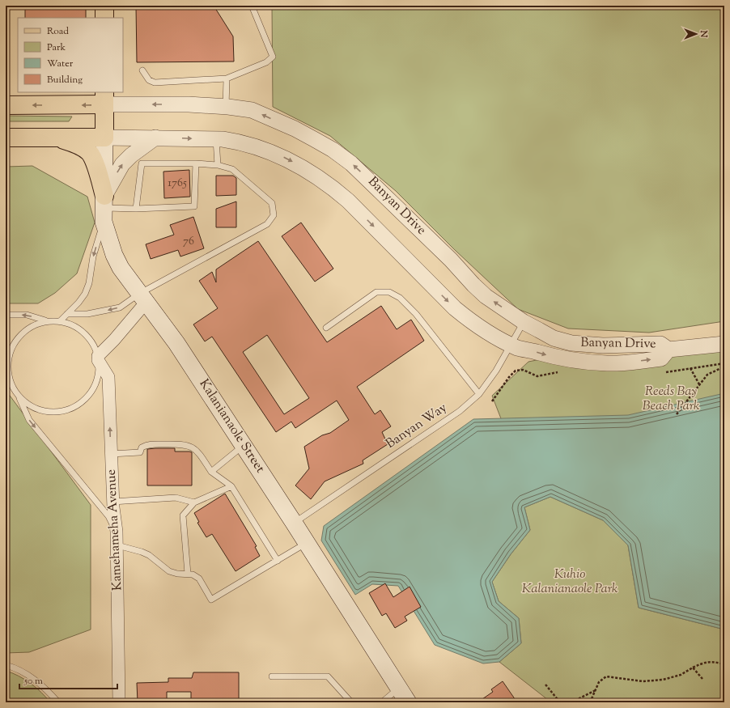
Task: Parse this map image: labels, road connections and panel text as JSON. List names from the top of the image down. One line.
{"streets":{"main road":["Kalanianaole Street"],"street":["Banyan Drive","Kamehameha Avenue"],"lane":["Banyan Way"]},"crossings":[["Banyan Drive","Kalanianaole Street"],["Banyan Drive","Banyan Way"],["Kalanianaole Street","Banyan Way"]],"parks":["Reeds Bay Beach Park","Kuhio Kalanianaole Park"],"house_numbers":["1765","76"],"legend":["Road","Park","Water","Building"],"scale_bar":"50 m","north":"right"}
